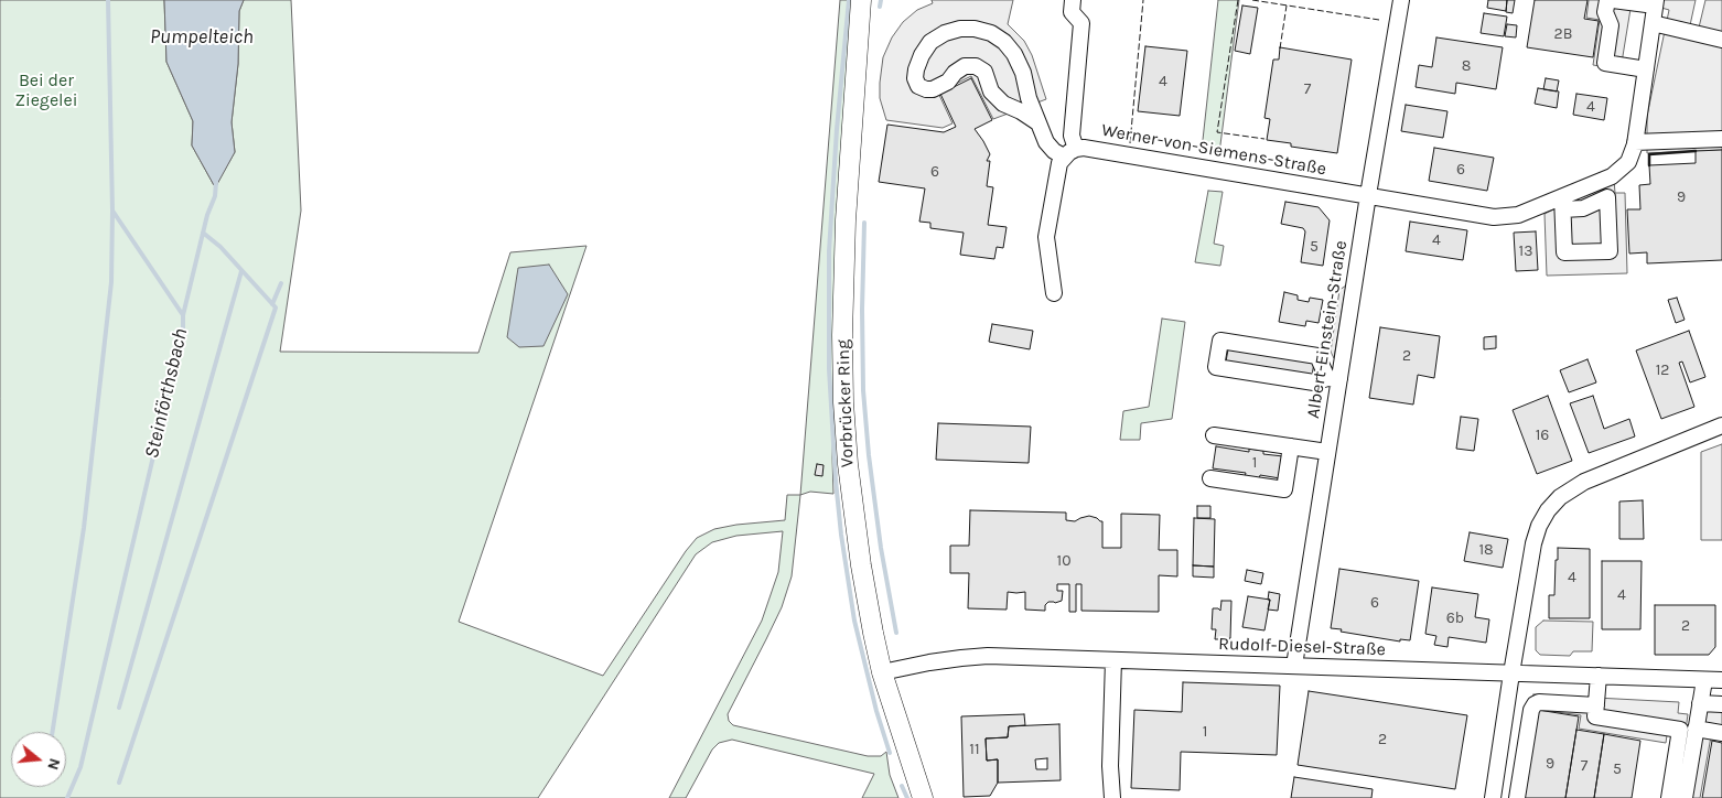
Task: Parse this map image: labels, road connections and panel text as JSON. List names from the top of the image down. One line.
{"streets":{"main road":["Vorbrücker Ring"],"street":["Werner-von-Siemens-Straße","Albert-Einstein-Straße","Rudolf-Diesel-Straße"]},"crossings":[["Werner-von-Siemens-Straße","Albert-Einstein-Straße"],["Albert-Einstein-Straße","Rudolf-Diesel-Straße"],["Vorbrücker Ring","Rudolf-Diesel-Straße"]],"water":["Pumpelteich","Steinförthsbach"],"parks":["Bei der Ziegelei"],"house_numbers":["2B","8","4","7","4","6","6","9","4","5","13","2","12","16","1","18","10","4","4","6","6b","2","1","2","11","9","7","5"],"north":"right"}
